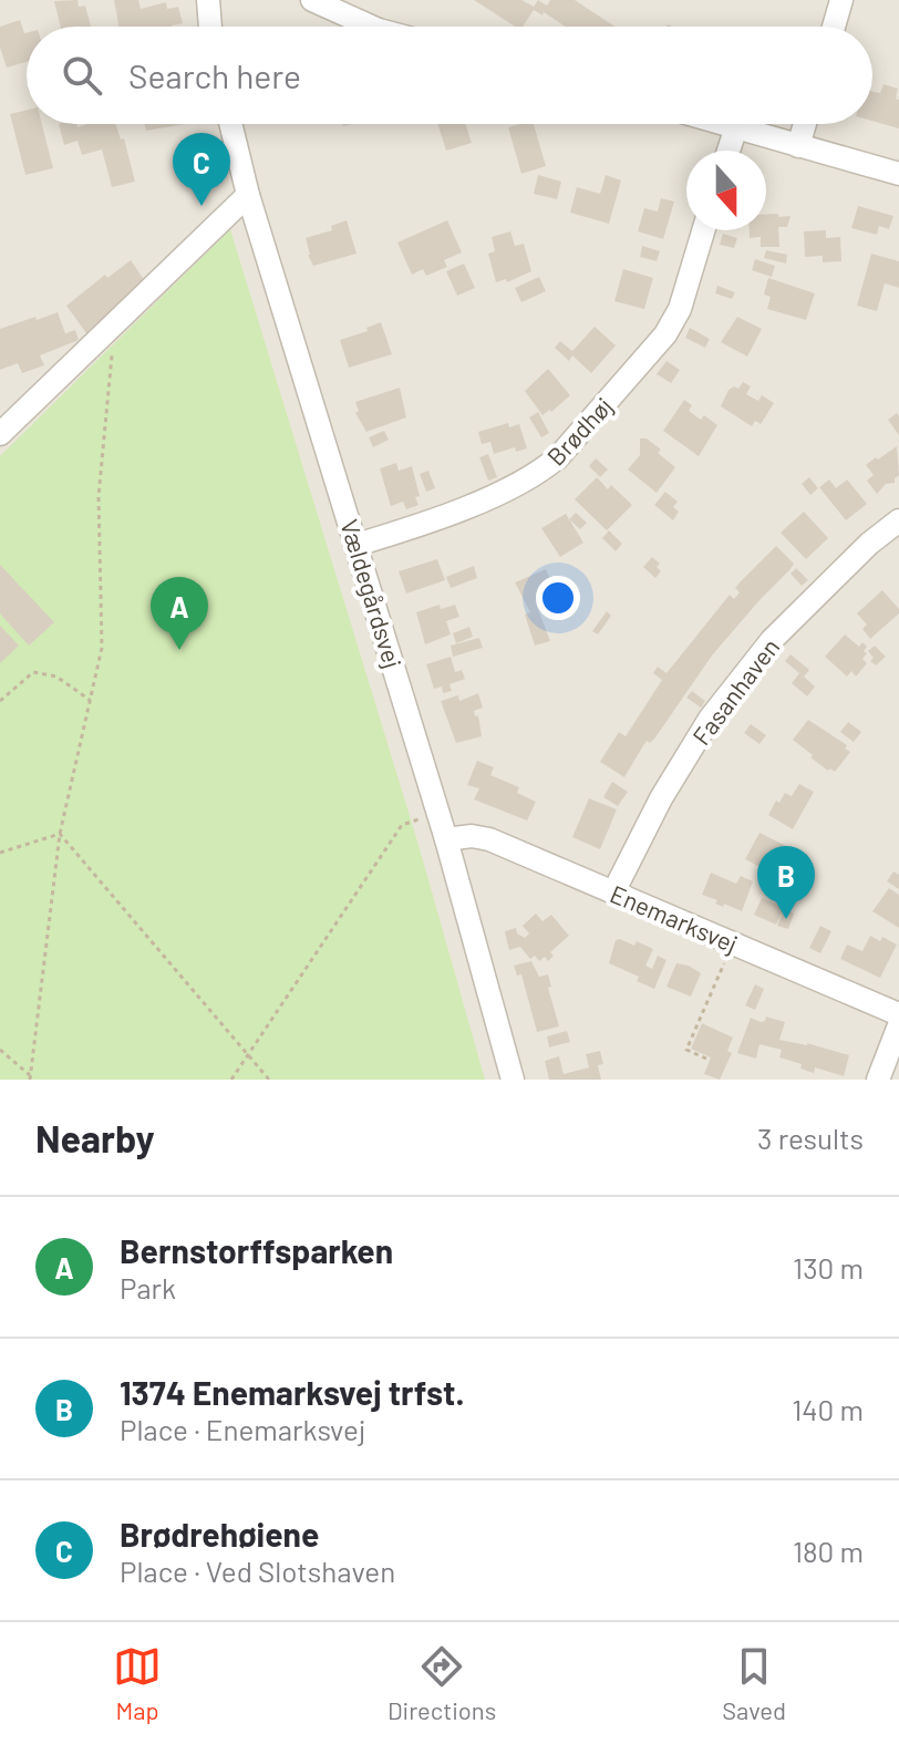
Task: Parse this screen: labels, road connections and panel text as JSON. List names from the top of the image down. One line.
{"streets":{"street":["Brødhøj","Vældegårdsvej","Fasanhaven","Enemarksvej"]},"crossings":[["Brødhøj","Vældegårdsvej"],["Vældegårdsvej","Enemarksvej"],["Fasanhaven","Enemarksvej"]],"north":"bottom","page":{"search":"Search here","pins":["C","A","B"],"heading":["Nearby","3 results"],"list":[{"mark":"A","name":"Bernstorffsparken","note":"Park","value":"130 m"},{"mark":"B","name":"1374 Enemarksvej trfst.","note":"Place · Enemarksvej","value":"140 m"},{"mark":"C","name":"Brødrehøiene","note":"Place · Ved Slotshaven","value":"180 m"}],"nav":["Map","Directions","Saved"]}}
